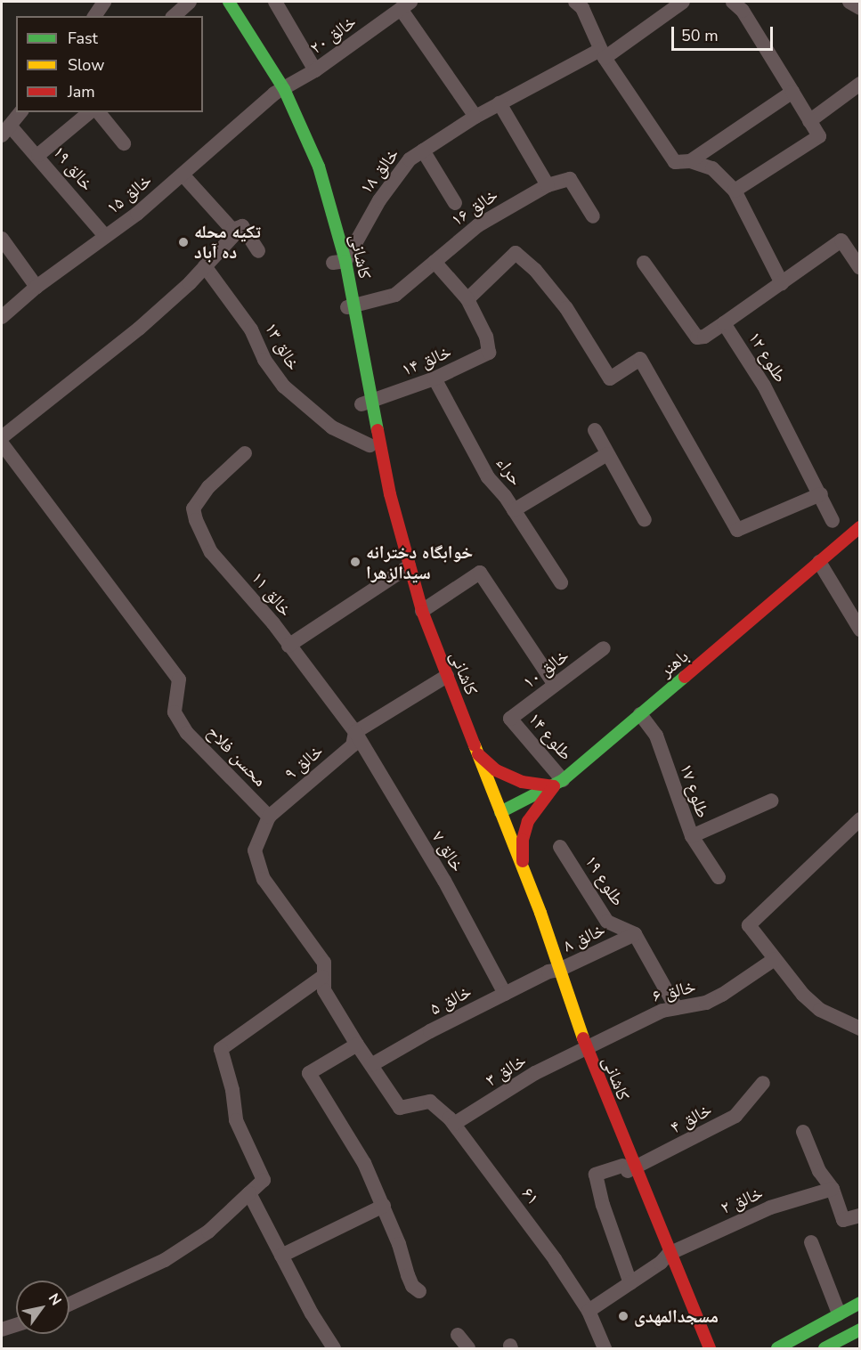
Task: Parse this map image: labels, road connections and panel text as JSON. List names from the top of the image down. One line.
{"streets":{"street":["خالق ۲۰","خالق ۱۹","خالق ۱۸","خالق ۱۵","خالق ۱۶","کاشانی","خالق ۱۳","طلوع ۱۲","خالق ۱۴","حراء","خالق ۱۱","باهنر","خالق ۱۰","طلوع ۱۴","محسن فلاح","خالق ۹","طلوع ۱۷","خالق ۷","طلوع ۱۹","خالق ۸","خالق ۶","خالق ۵","خالق ۳","خالق ۴","۶۱","خالق ۲"]},"crossings":[["خالق ۲۰","خالق ۱۵"],["خالق ۲۰","کاشانی"],["خالق ۱۹","خالق ۱۵"],["خالق ۱۸","کاشانی"],["خالق ۱۵","کاشانی"],["خالق ۱۶","کاشانی"],["کاشانی","خالق ۱۳"],["کاشانی","خالق ۱۴"],["کاشانی","خالق ۱۱"],["کاشانی","باهنر"],["کاشانی","خالق ۹"],["کاشانی","خالق ۸"],["کاشانی","خالق ۶"],["کاشانی","خالق ۵"],["کاشانی","خالق ۳"],["کاشانی","خالق ۴"],["کاشانی","خالق ۲"],["خالق ۱۴","حراء"],["باهنر","طلوع ۱۴"],["باهنر","طلوع ۱۷"],["خالق ۱۰","طلوع ۱۴"],["محسن فلاح","خالق ۹"],["خالق ۹","خالق ۷"],["خالق ۷","خالق ۵"],["طلوع ۱۹","خالق ۸"],["خالق ۸","خالق ۵"],["خالق ۶","خالق ۳"],["خالق ۵","۶۱"],["خالق ۳","۶۱"],["خالق ۴","خالق ۲"],["۶۱","خالق ۲"]],"places":["تکیه محله ده آباد","خوابگاه دخترانه سیدالزهرا","مسجدالمهدی"],"legend":["Fast","Slow","Jam"],"scale_bar":"50 m","north":"top right"}
